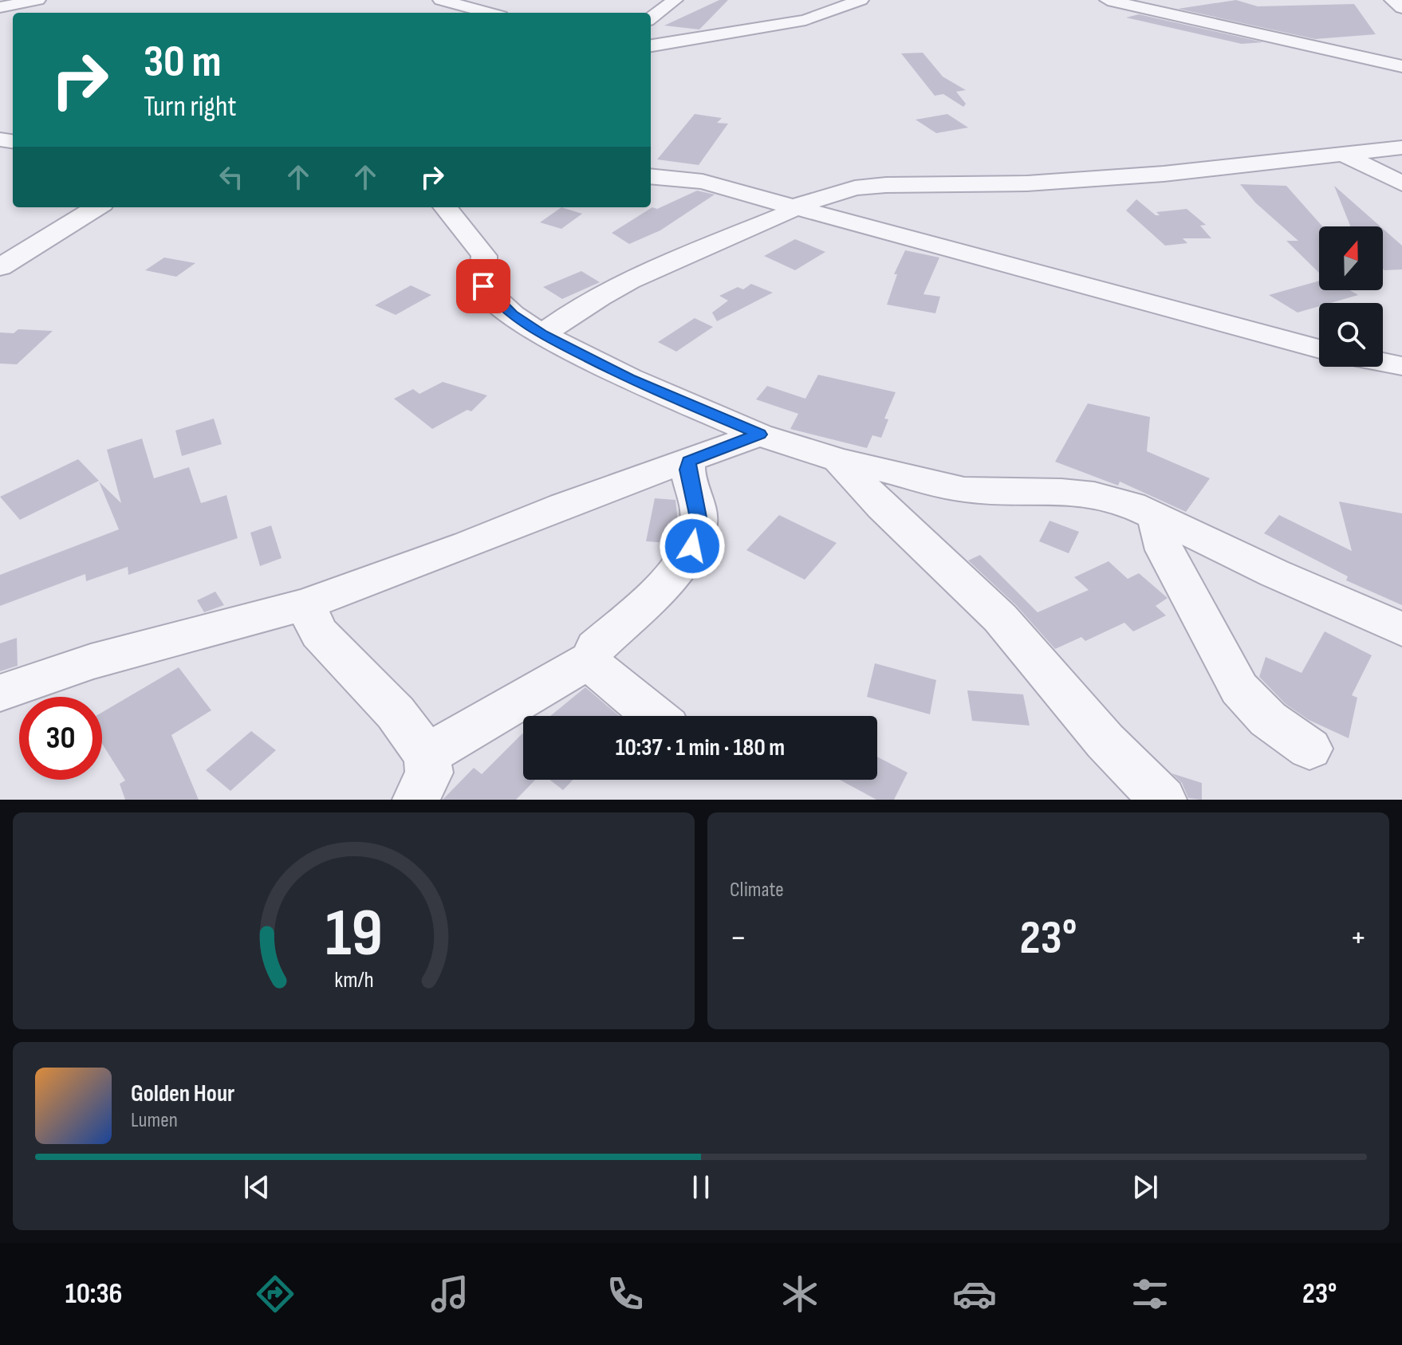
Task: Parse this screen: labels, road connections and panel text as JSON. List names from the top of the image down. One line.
{"north":"top","page":{"turn":["30 m","Turn right"],"limit":"30","trip":"10:37 · 1 min · 180 m","tile":"Climate","heat":["−","23°","+"],"song":["Golden Hour","Lumen"],"tabs":["10:36","23°"],"gauge":["19","km/h"]}}
